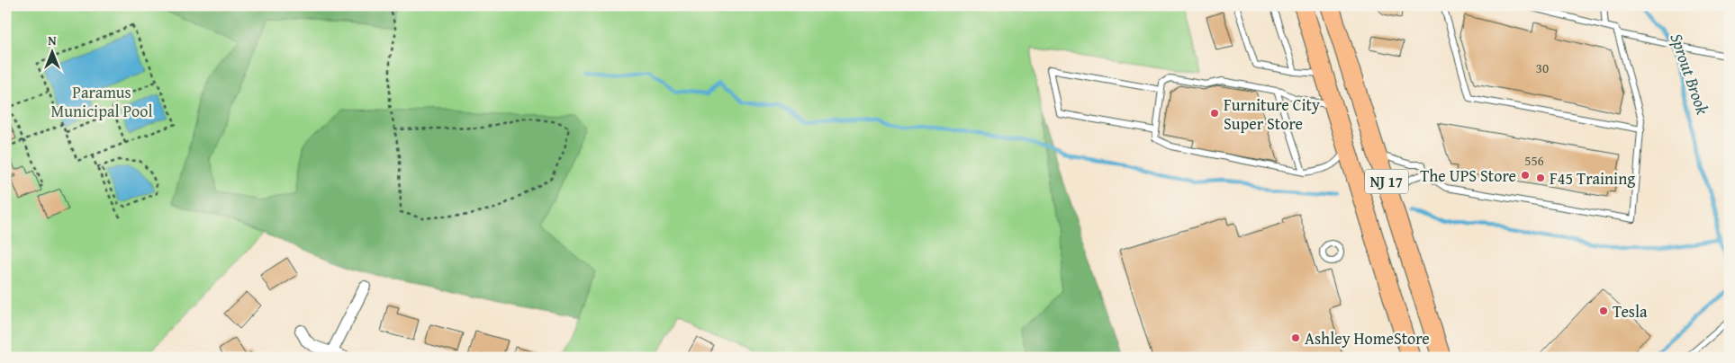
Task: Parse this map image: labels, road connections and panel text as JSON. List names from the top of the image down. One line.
{"streets":{"highway":["NJ 17"]},"water":["Sprout Brook"],"parks":["Paramus Municipal Pool"],"places":["Furniture City Super Store","The UPS Store","F45 Training","Tesla","Ashley HomeStore"],"house_numbers":["30","556"],"north":"top"}
